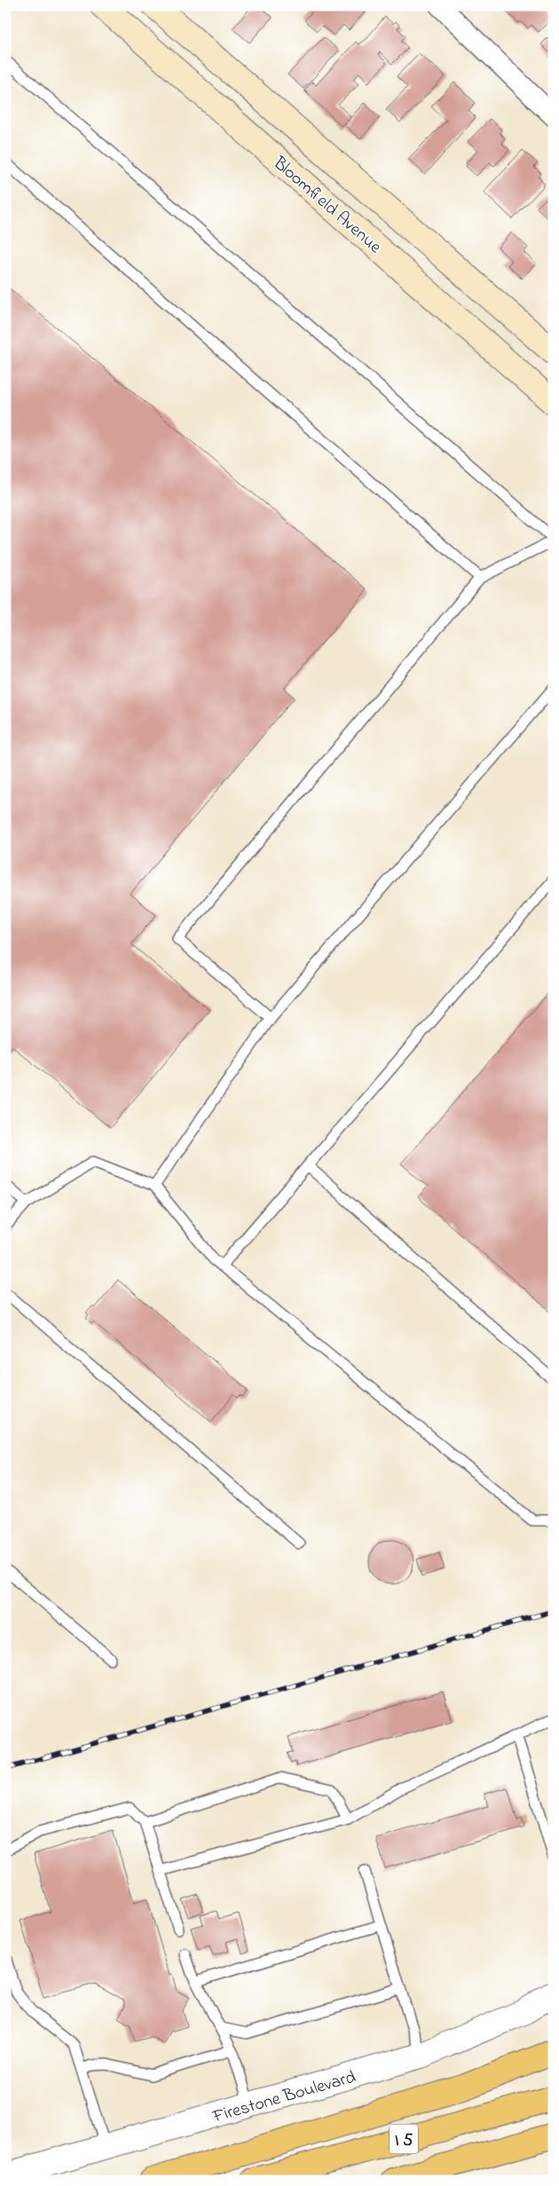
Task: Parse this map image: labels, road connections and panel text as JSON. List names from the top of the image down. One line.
{"streets":{"highway":["I 5"],"main road":["Bloomfield Avenue"],"street":["Firestone Boulevard"]}}
